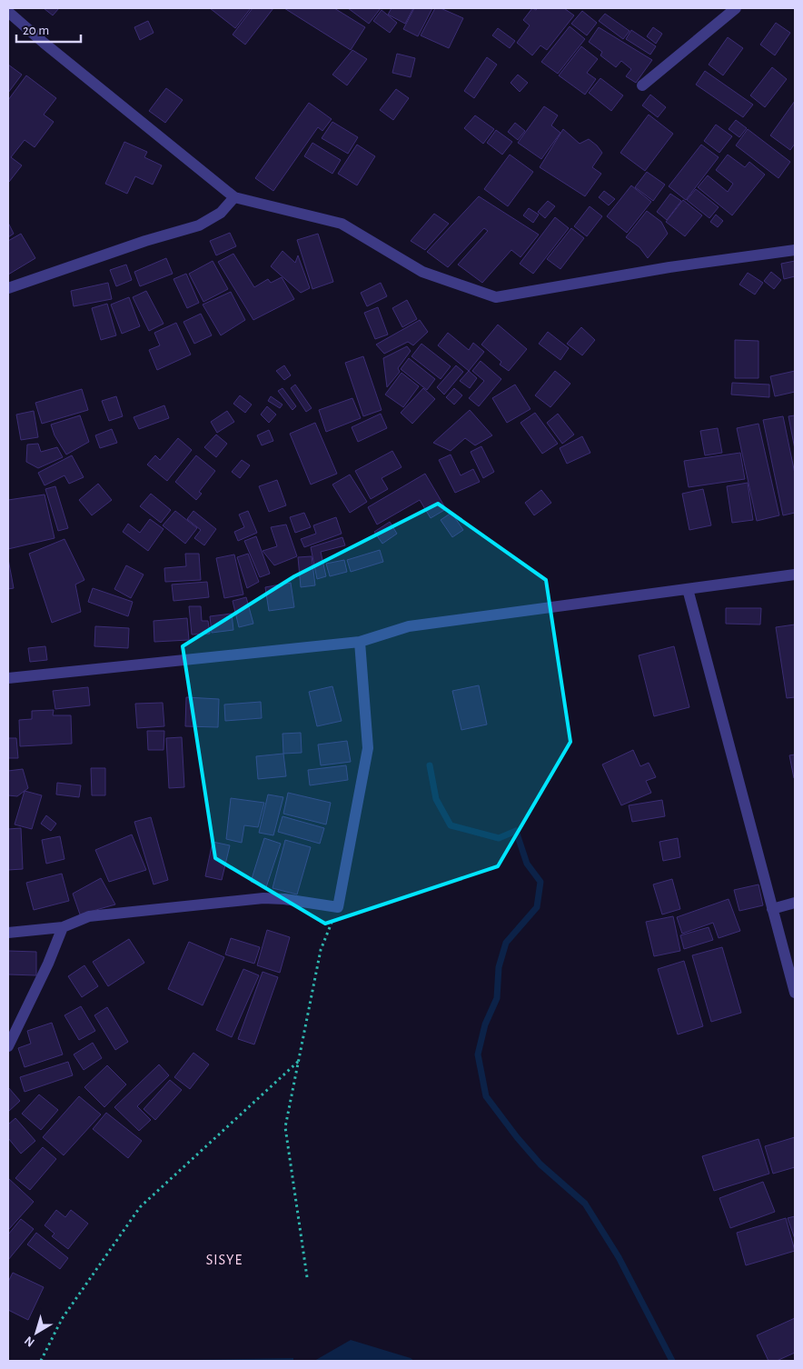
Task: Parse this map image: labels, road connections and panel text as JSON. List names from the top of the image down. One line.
{"districts":["SISYE"],"scale_bar":"20 m","north":"bottom left"}
